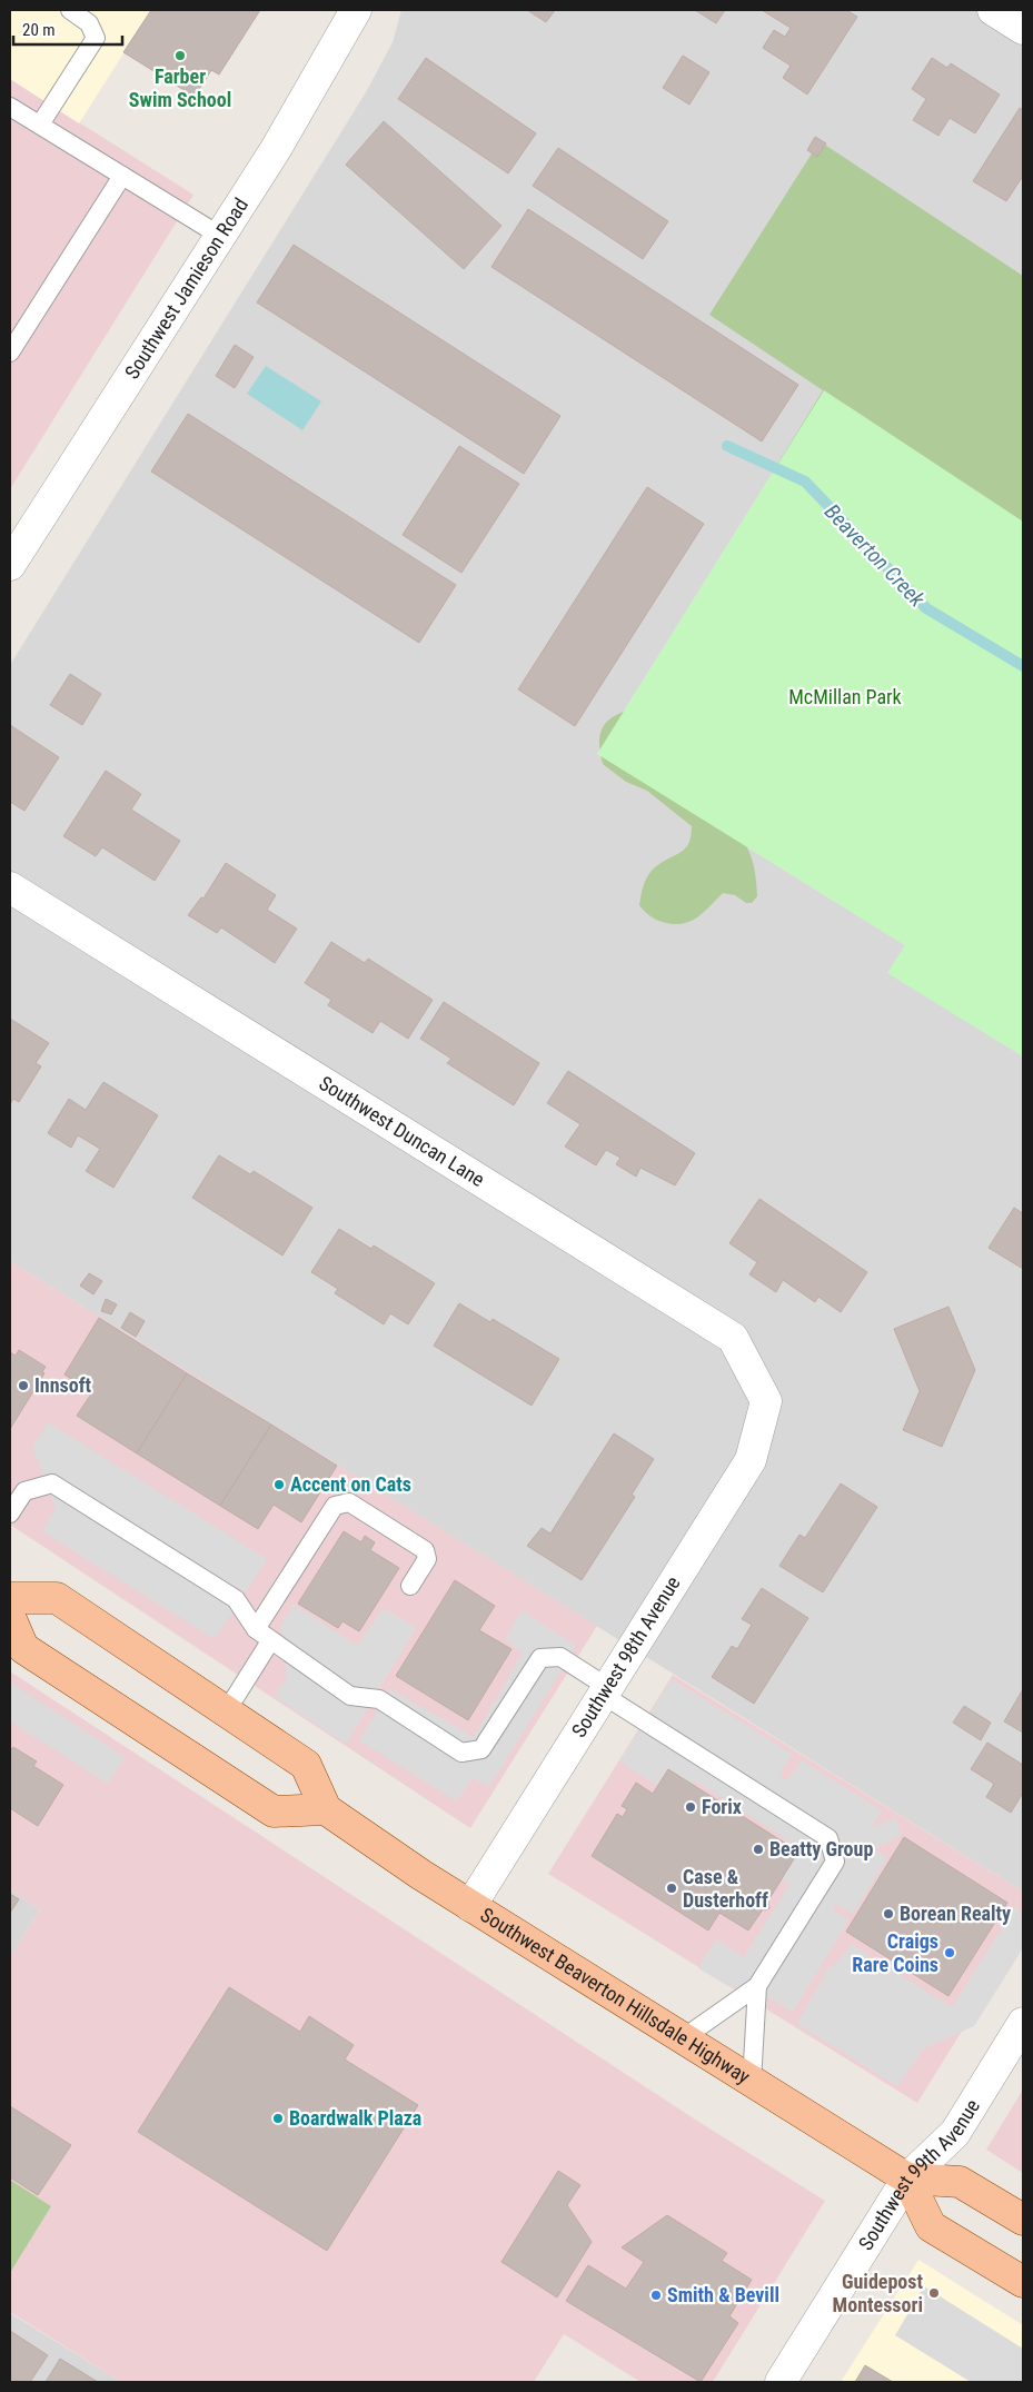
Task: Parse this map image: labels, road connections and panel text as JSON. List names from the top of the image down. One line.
{"streets":{"main road":["Southwest Beaverton Hillsdale Highway"],"street":["Southwest Jamieson Road","Southwest Duncan Lane","Southwest 98th Avenue","Southwest 99th Avenue"]},"crossings":[["Southwest Duncan Lane","Southwest 98th Avenue"],["Southwest 98th Avenue","Southwest Beaverton Hillsdale Highway"],["Southwest Beaverton Hillsdale Highway","Southwest 99th Avenue"]],"water":["Beaverton Creek"],"parks":["McMillan Park"],"places":["Farber Swim School","Innsoft","Accent on Cats","Forix","Beatty Group","Case & Dusterhoff","Borean Realty","Craigs Rare Coins","Boardwalk Plaza","Guidepost Montessori","Smith & Bevill"],"scale_bar":"20 m"}
